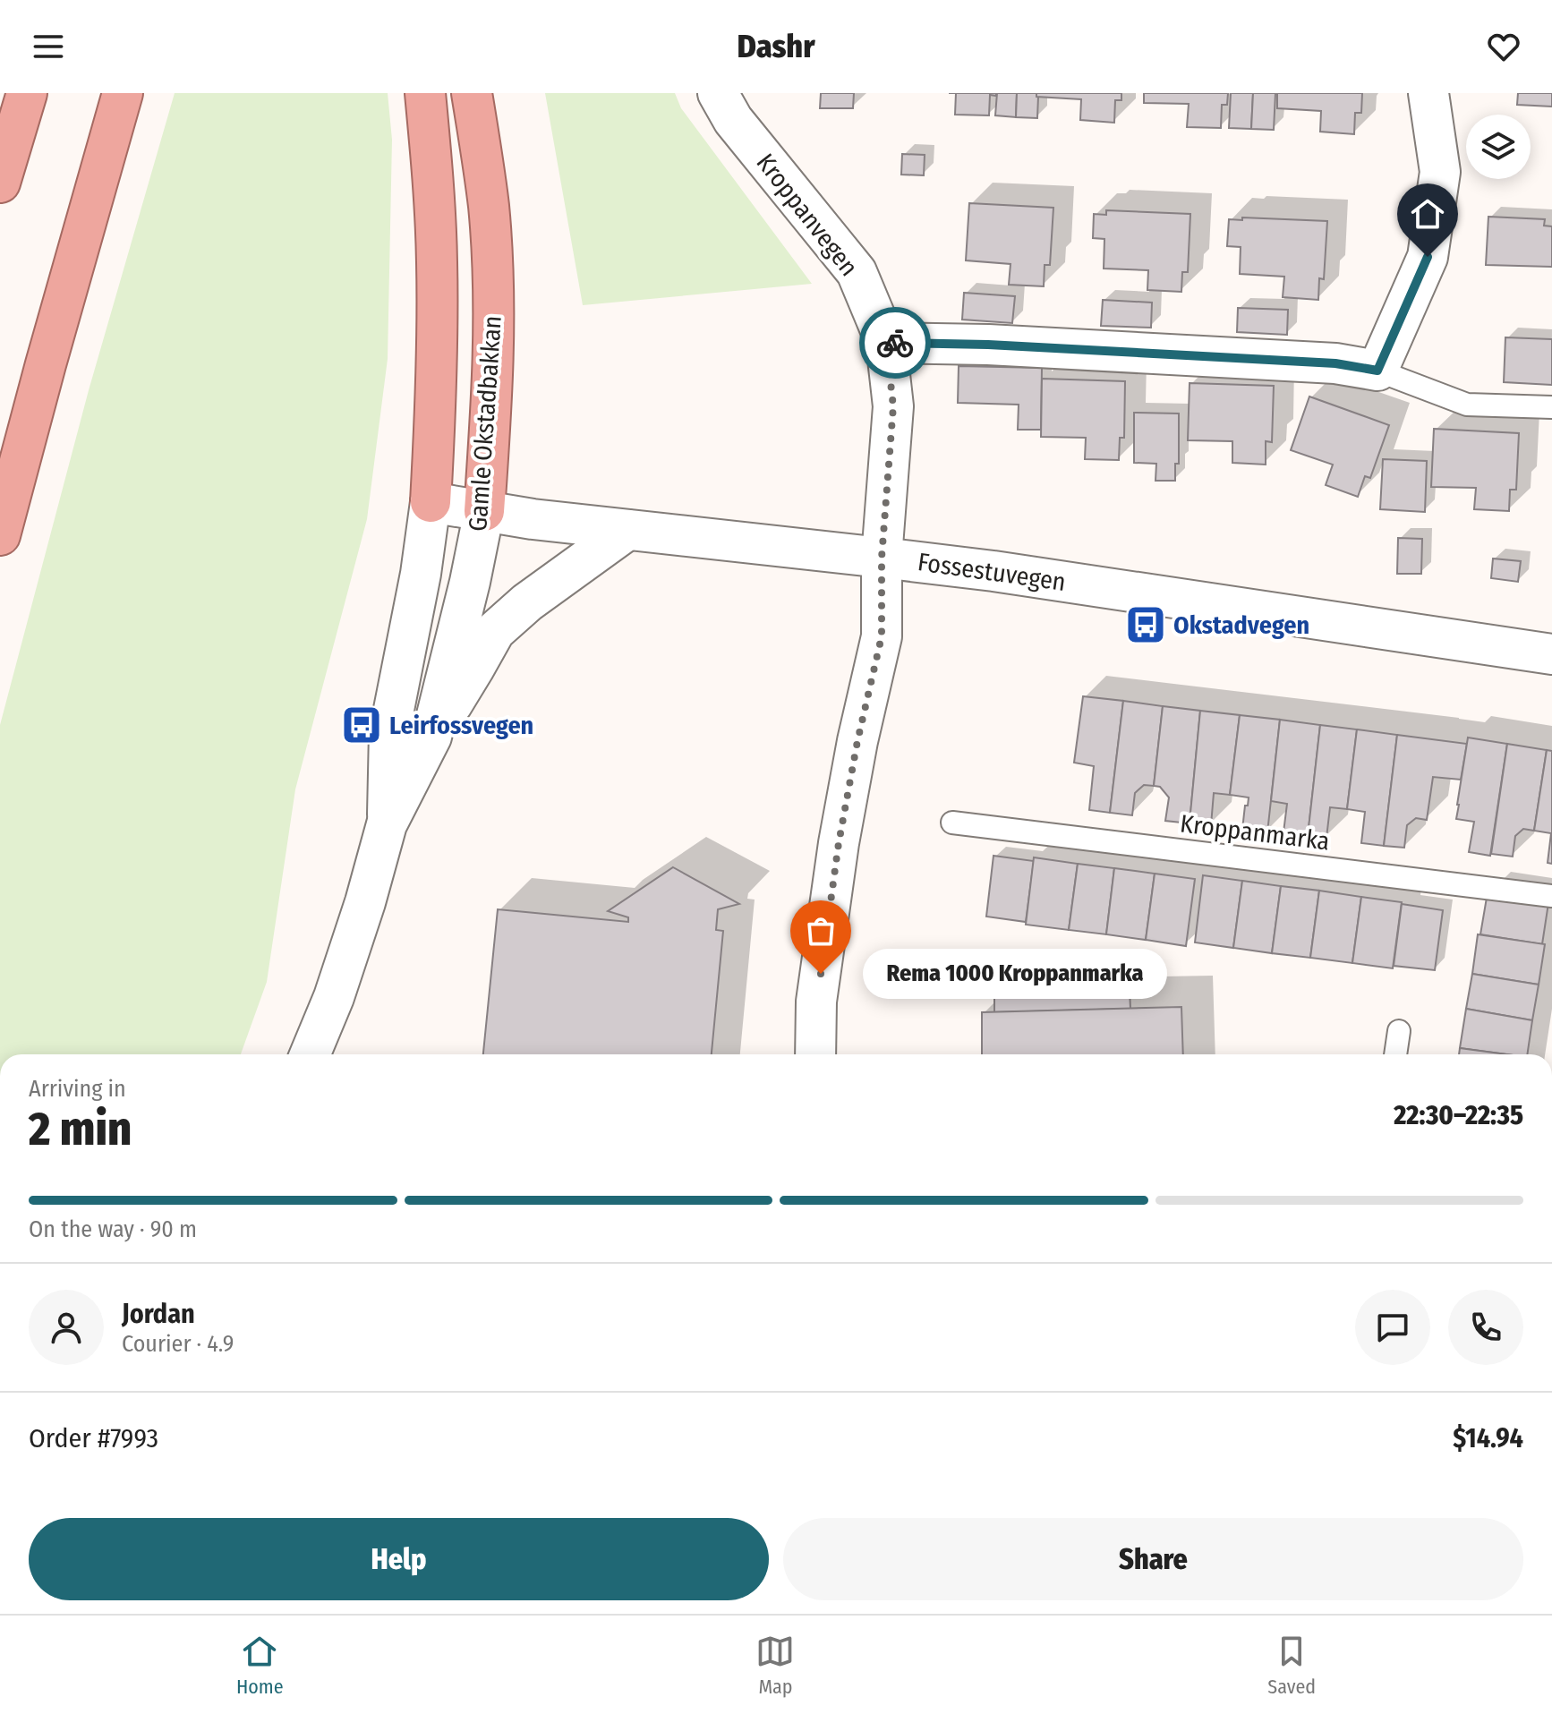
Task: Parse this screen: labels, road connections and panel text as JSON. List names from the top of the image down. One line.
{"streets":{"highway":["Gamle Okstadbakkan"],"street":["Kroppanvegen","Fossestuvegen"],"lane":["Kroppanmarka"]},"crossings":[["Kroppanvegen","Fossestuvegen"],["Gamle Okstadbakkan","Fossestuvegen"]],"places":{"bus stop":["Okstadvegen","Leirfossvegen"],"other":["Rema 1000 Kroppanmarka"]},"page":{"header":"Dashr","bubble":"Rema 1000 Kroppanmarka","heading":["2 min","Arriving in","22:30–22:35"],"panel":["Jordan","Courier · 4.9","Order #7993","$14.94"],"bar":"On the way · 90 m","buttons":["Help","Share"],"tabs":["Home","Map","Saved"]}}
